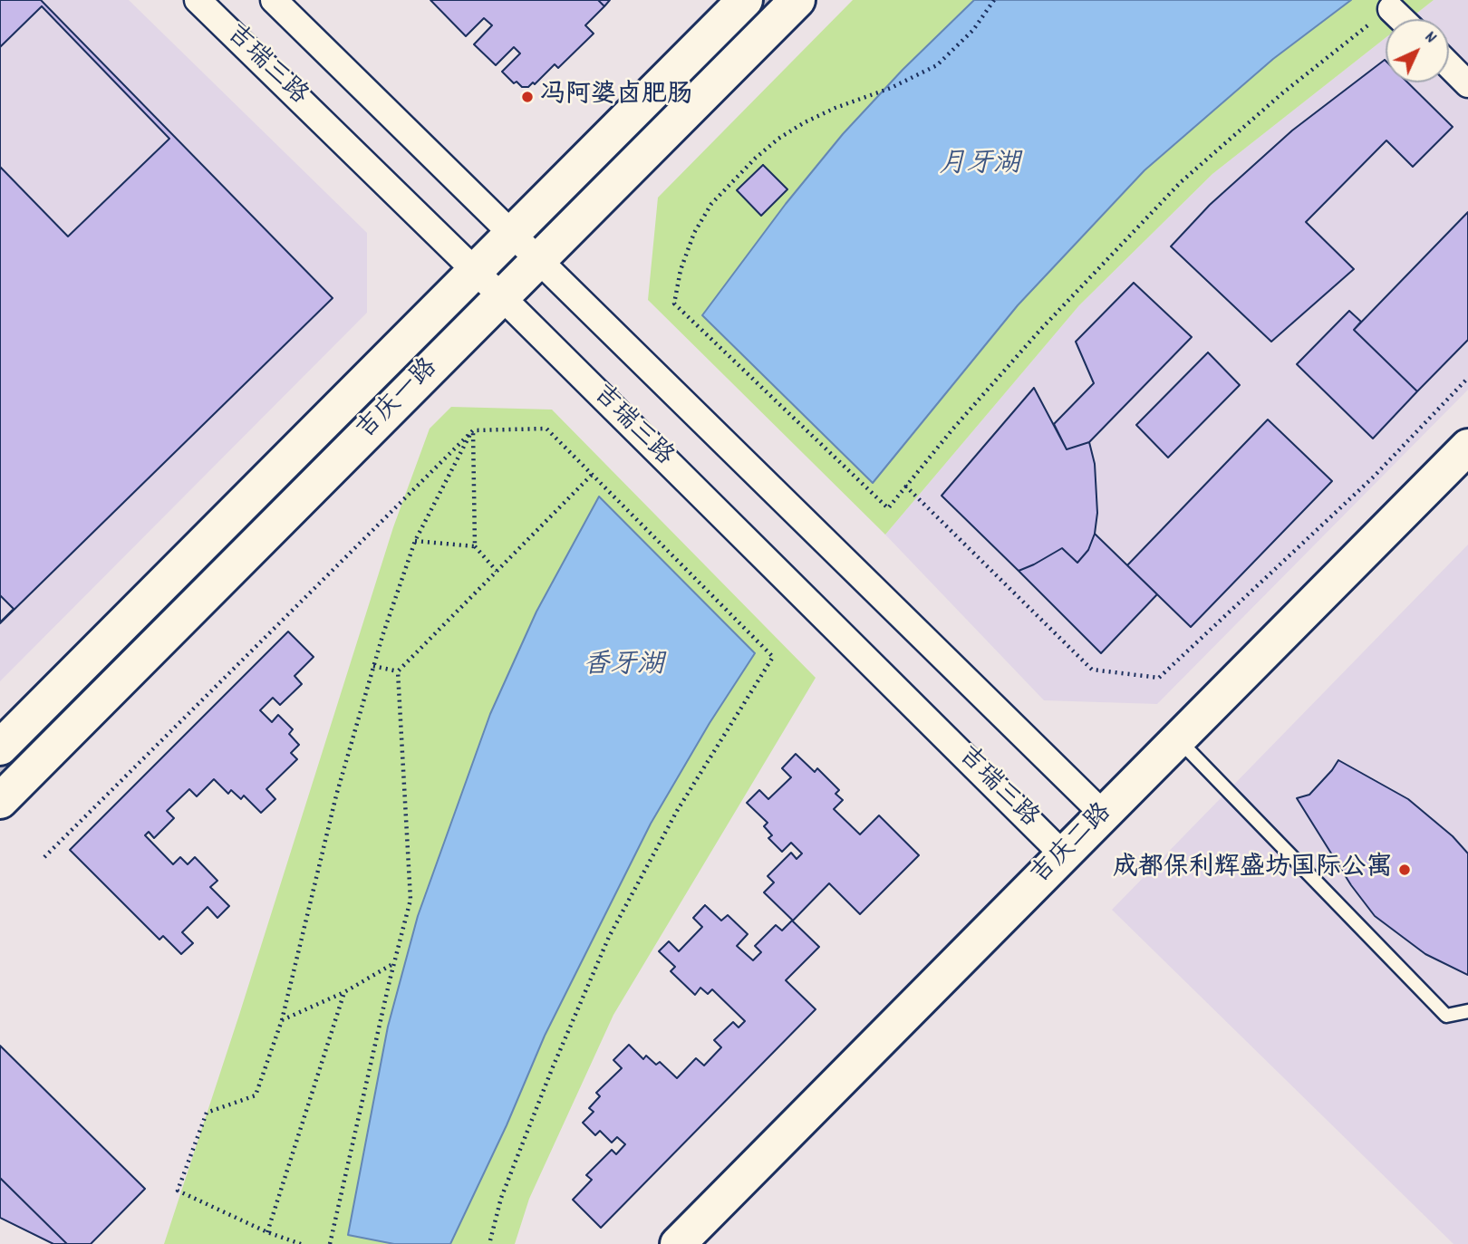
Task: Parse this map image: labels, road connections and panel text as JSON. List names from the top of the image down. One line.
{"streets":{"street":["吉瑞三路","吉庆一路","吉庆二路"]},"crossings":[["吉瑞三路","吉庆一路"],["吉瑞三路","吉庆二路"]],"water":["月牙湖","香牙湖"],"places":["冯阿婆卤肥肠","成都保利辉盛坊国际公寓"],"north":"top right"}
